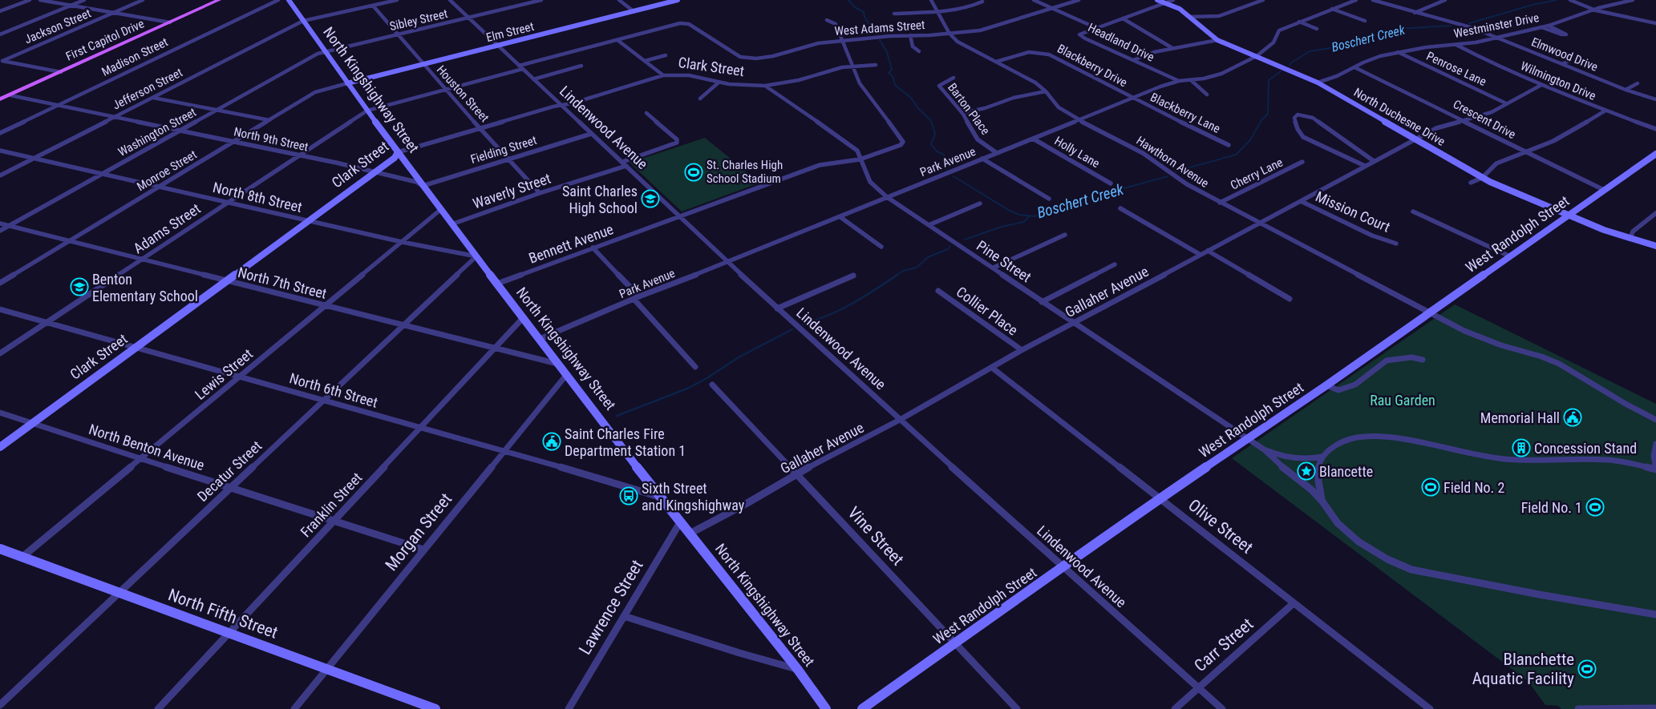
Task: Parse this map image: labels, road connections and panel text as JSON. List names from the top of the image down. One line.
{"streets":{"main road":["Elm Street","First Capitol Drive","Clark Street","North Kingshighway Street","North Duchesne Drive","West Randolph Street","North Fifth Street"],"street":["Sibley Street","Westminster Drive","Jackson Street","West Adams Street","Headland Drive","Elmwood Drive","Madison Street","Blackberry Drive","Penrose Lane","Wilmington Drive","Jefferson Street","Houston Street","Barton Place","Blackberry Lane","Crescent Drive","Lindenwood Avenue","Washington Street","North 9th Street","Fielding Street","Holly Lane","Park Avenue","Hawthorn Avenue","Monroe Street","Cherry Lane","Waverly Street","North 8th Street","Mission Court","Adams Street","Bennett Avenue","Pine Street","North 7th Street","Gallaher Avenue","Collier Place","Lewis Street","North 6th Street","North Benton Avenue","Decatur Street","Franklin Street","Olive Street","Morgan Street","Vine Street","Lawrence Street","Carr Street"]},"crossings":[["Sibley Street","North Kingshighway Street"],["Sibley Street","Houston Street"],["Sibley Street","Lindenwood Avenue"],["Sibley Street","Washington Street"],["Westminster Drive","Elmwood Drive"],["Westminster Drive","Penrose Lane"],["Westminster Drive","Wilmington Drive"],["Westminster Drive","North Duchesne Drive"],["Westminster Drive","Crescent Drive"],["West Adams Street","North Kingshighway Street"],["West Adams Street","Houston Street"],["West Adams Street","Lindenwood Avenue"],["West Adams Street","Hawthorn Avenue"],["West Adams Street","Adams Street"],["Elm Street","North Kingshighway Street"],["Elm Street","Houston Street"],["Elm Street","Lindenwood Avenue"],["Elm Street","Monroe Street"],["First Capitol Drive","North 9th Street"],["Headland Drive","North Duchesne Drive"],["Headland Drive","Park Avenue"],["Madison Street","North 9th Street"],["Blackberry Drive","Blackberry Lane"],["Blackberry Drive","Park Avenue"],["Blackberry Drive","Hawthorn Avenue"],["Clark Street","North Kingshighway Street"],["Clark Street","Houston Street"],["Clark Street","Lindenwood Avenue"],["Clark Street","North 9th Street"],["Clark Street","North 8th Street"],["Clark Street","Bennett Avenue"],["Clark Street","Pine Street"],["Clark Street","North 7th Street"],["Clark Street","North 6th Street"],["Clark Street","North Benton Avenue"],["Penrose Lane","Gallaher Avenue"],["Wilmington Drive","Gallaher Avenue"],["Jefferson Street","North Kingshighway Street"],["Jefferson Street","Houston Street"],["Jefferson Street","North 9th Street"],["Jefferson Street","North 8th Street"],["North Kingshighway Street","Washington Street"],["North Kingshighway Street","North 9th Street"],["North Kingshighway Street","Fielding Street"],["North Kingshighway Street","Park Avenue"],["North Kingshighway Street","Monroe Street"],["North Kingshighway Street","Waverly Street"],["North Kingshighway Street","North 8th Street"],["North Kingshighway Street","Adams Street"],["North Kingshighway Street","Bennett Avenue"],["North Kingshighway Street","North 7th Street"],["North Kingshighway Street","Gallaher Avenue"],["North Kingshighway Street","Lewis Street"],["North Kingshighway Street","North 6th Street"],["North Kingshighway Street","Decatur Street"],["North Kingshighway Street","Franklin Street"],["North Kingshighway Street","Morgan Street"],["North Kingshighway Street","Lawrence Street"],["Houston Street","Fielding Street"],["Houston Street","Waverly Street"],["Barton Place","Park Avenue"],["Blackberry Lane","Park Avenue"],["North Duchesne Drive","Park Avenue"],["North Duchesne Drive","West Randolph Street"],["North Duchesne Drive","Gallaher Avenue"],["Crescent Drive","West Randolph Street"],["Crescent Drive","Gallaher Avenue"],["Lindenwood Avenue","Fielding Street"],["Lindenwood Avenue","Park Avenue"],["Lindenwood Avenue","Waverly Street"],["Lindenwood Avenue","West Randolph Street"],["Lindenwood Avenue","Bennett Avenue"],["Lindenwood Avenue","Gallaher Avenue"],["Lindenwood Avenue","Carr Street"],["Washington Street","North 9th Street"],["Washington Street","North 8th Street"],["Washington Street","North 7th Street"],["North 9th Street","Fielding Street"],["North 9th Street","Monroe Street"],["North 9th Street","Adams Street"],["Holly Lane","Park Avenue"],["Park Avenue","Hawthorn Avenue"],["Park Avenue","Pine Street"],["Hawthorn Avenue","Cherry Lane"],["Hawthorn Avenue","West Randolph Street"],["Hawthorn Avenue","Gallaher Avenue"],["Monroe Street","North 8th Street"],["Monroe Street","North 7th Street"],["North 8th Street","Adams Street"],["North 8th Street","Lewis Street"],["North 8th Street","Decatur Street"],["Mission Court","Gallaher Avenue"],["Adams Street","North 7th Street"],["Adams Street","North 6th Street"],["West Randolph Street","Pine Street"],["West Randolph Street","Olive Street"],["West Randolph Street","Vine Street"],["Bennett Avenue","Pine Street"],["Pine Street","Gallaher Avenue"],["North 7th Street","Lewis Street"],["North 7th Street","Decatur Street"],["North 7th Street","Franklin Street"],["Gallaher Avenue","Collier Place"],["Gallaher Avenue","Olive Street"],["Gallaher Avenue","Vine Street"],["Lewis Street","North 6th Street"],["Lewis Street","North Benton Avenue"],["Lewis Street","North Fifth Street"],["North 6th Street","Decatur Street"],["North 6th Street","Franklin Street"],["North 6th Street","Morgan Street"],["North Benton Avenue","Decatur Street"],["North Benton Avenue","Franklin Street"],["North Benton Avenue","Morgan Street"],["Decatur Street","North Fifth Street"],["Franklin Street","North Fifth Street"],["Olive Street","Carr Street"],["Morgan Street","North Fifth Street"]],"water":["Boschert Creek"],"parks":["Rau Garden"],"places":{"sports":["St. Charles High School Stadium","Field No. 2","Field No. 1","Blanchette Aquatic Facility"],"school or university":["Saint Charles High School","Benton Elementary School"],"public building":["Memorial Hall","Saint Charles Fire Department Station 1"],"building":["Concession Stand"],"place":["Blancette"],"bus stop":["Sixth Street and Kingshighway"]}}
